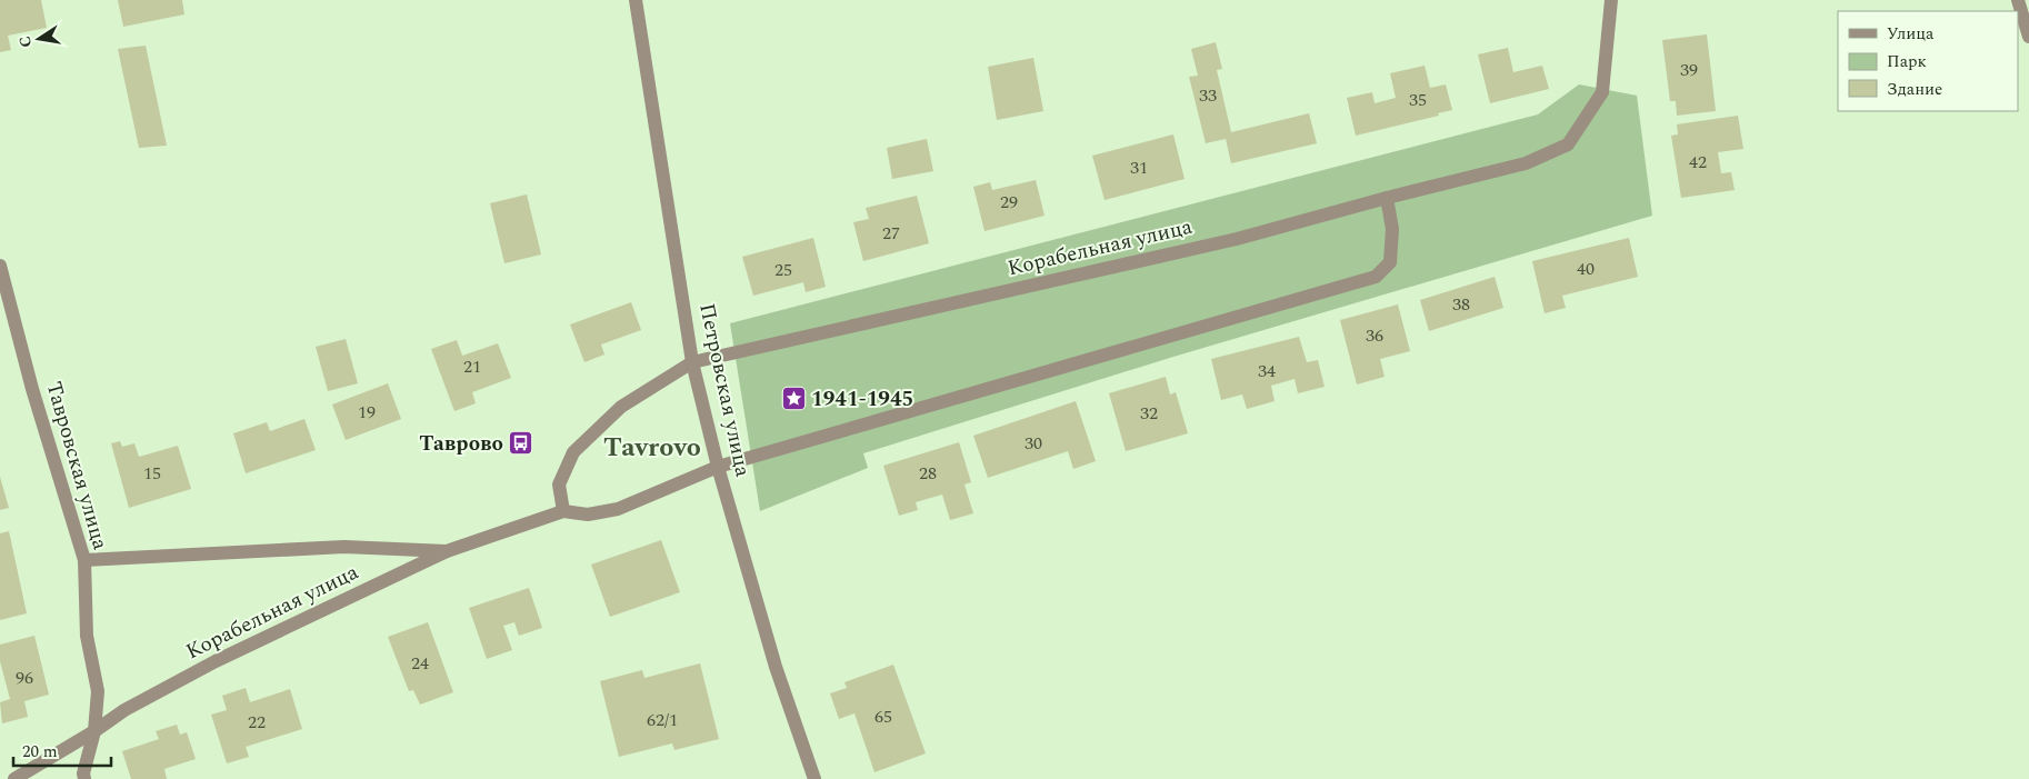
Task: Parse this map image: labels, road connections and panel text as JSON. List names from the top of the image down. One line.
{"streets":{"street":["Корабельная улица","Петровская улица","Тавровская улица"]},"crossings":[["Корабельная улица","Петровская улица"],["Корабельная улица","Тавровская улица"]],"districts":["Tavrovo"],"places":{"place":["1941-1945"],"bus stop":["Таврово"]},"house_numbers":["39","33","35","42","31","29","27","40","25","38","36","21","34","19","32","30","15","28","24","96","65","62/1","22"],"legend":["Улица","Парк","Здание"],"scale_bar":"20 m","north":"left"}
